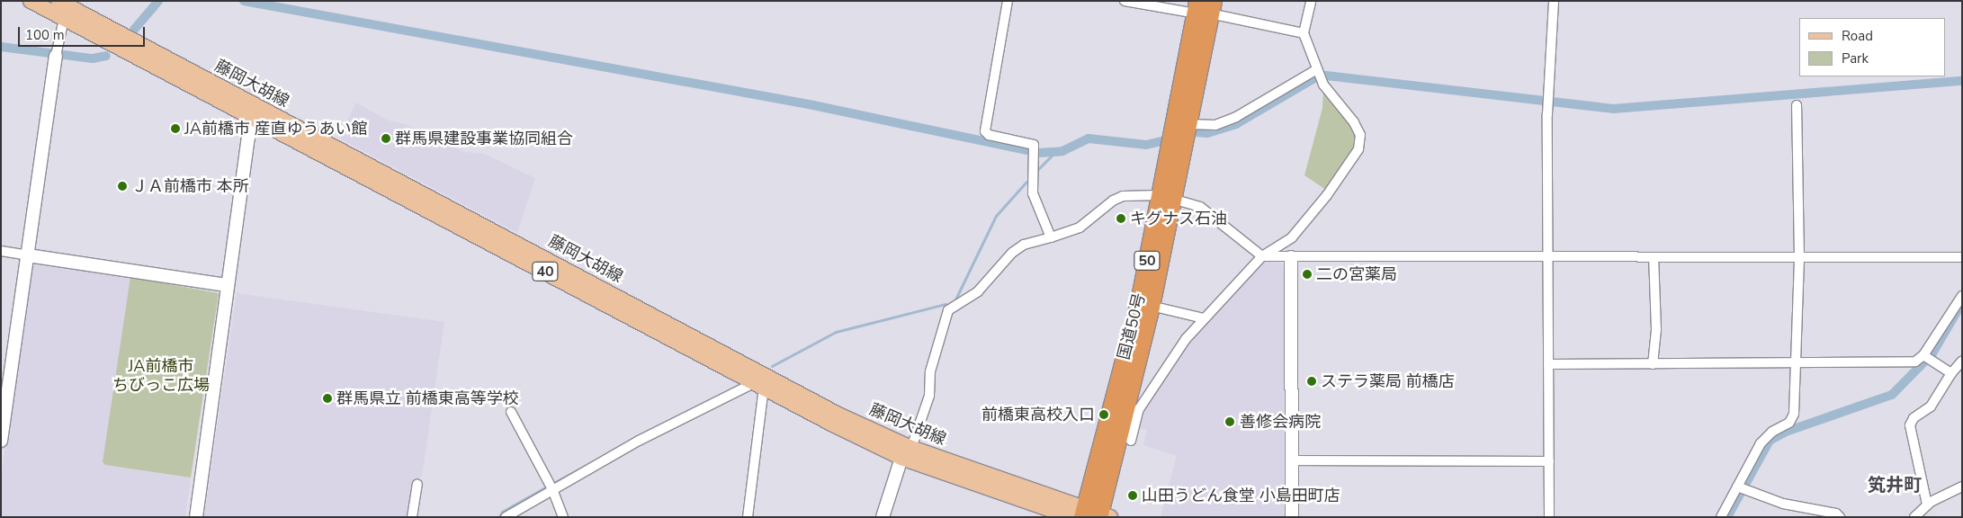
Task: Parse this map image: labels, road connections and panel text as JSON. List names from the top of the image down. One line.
{"streets":{"highway":["50","国道50号"],"main road":["藤岡大胡線","40"]},"crossings":[["藤岡大胡線","国道50号"]],"districts":["笂井町"],"parks":["JA前橋市 ちびっこ広場"],"places":["JA前橋市 産直ゆうあい館","群馬県建設事業協同組合","ＪＡ前橋市 本所","キグナス石油","二の宮薬局","ステラ薬局 前橋店","群馬県立 前橋東高等学校","前橋東高校入口","善修会病院","山田うどん食堂 小島田町店"],"legend":["Road","Park"],"scale_bar":"100 m"}
